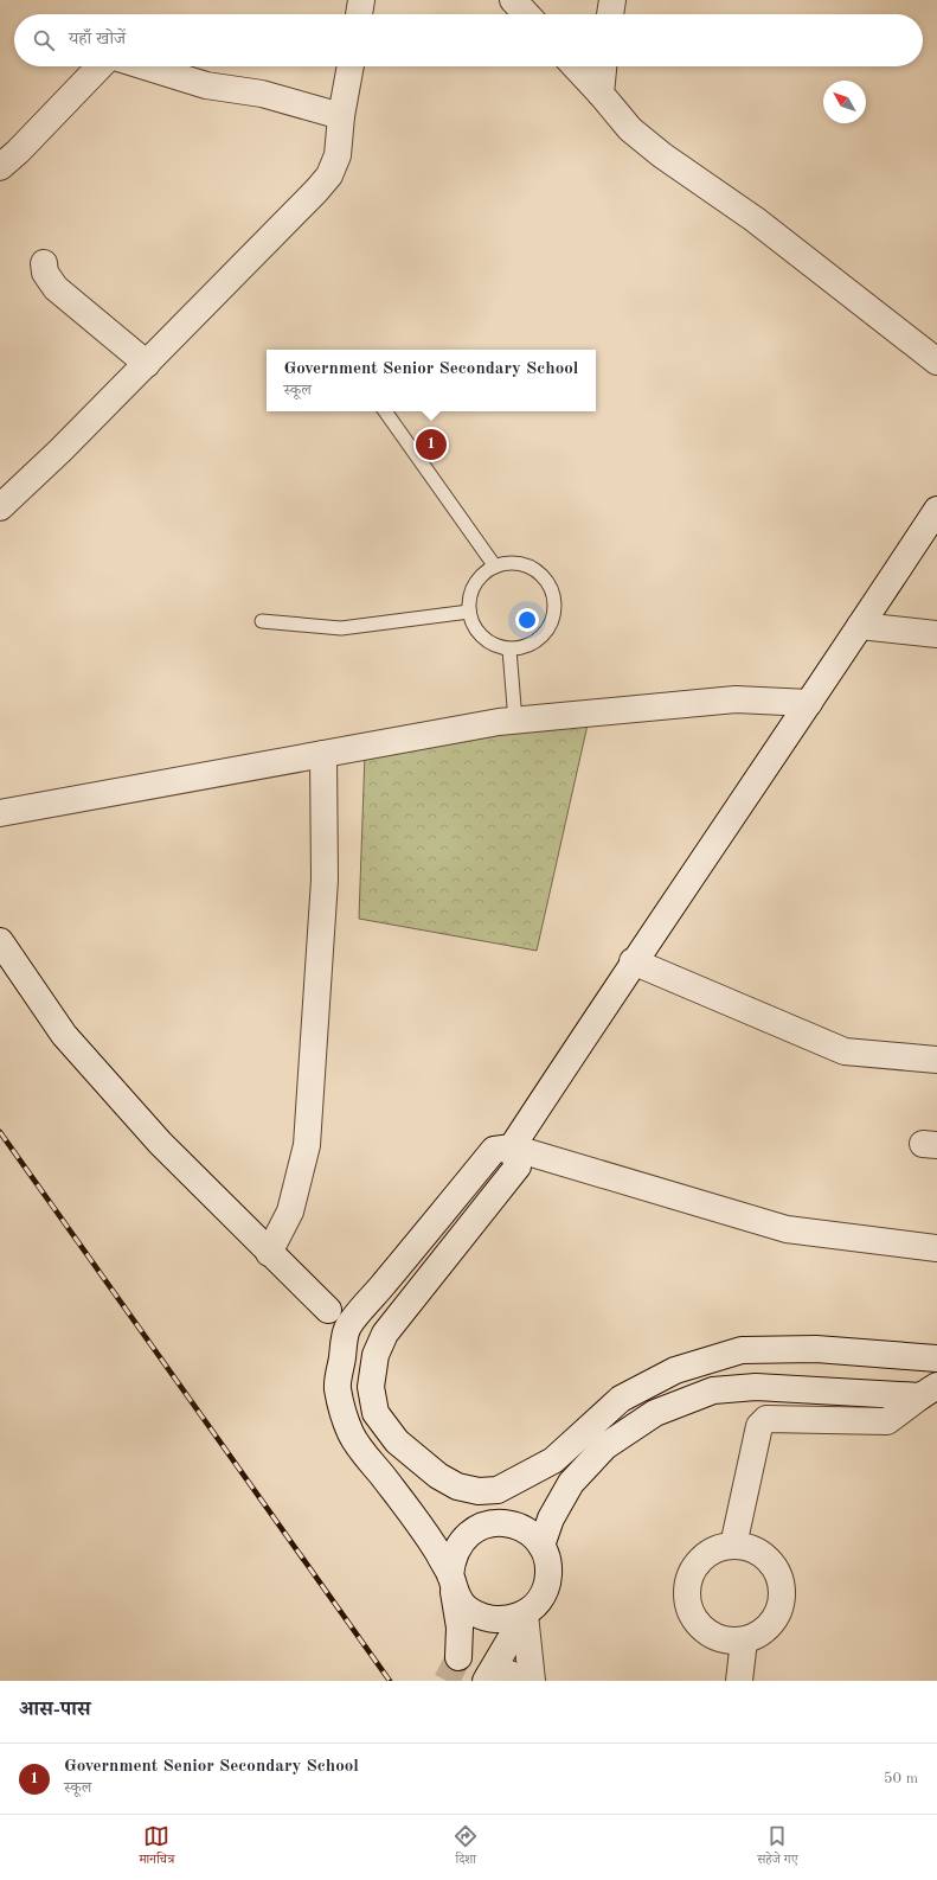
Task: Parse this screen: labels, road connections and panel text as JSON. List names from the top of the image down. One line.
{"north":"top left","page":{"search":"यहाँ खोजें","popup":["Government Senior Secondary School","स्कूल"],"pins":"1","heading":"आस-पास","list":[{"mark":"1","name":"Government Senior Secondary School","note":"स्कूल","value":"50 m"}],"nav":["मानचित्र","दिशा","सहेजे गए"]}}
